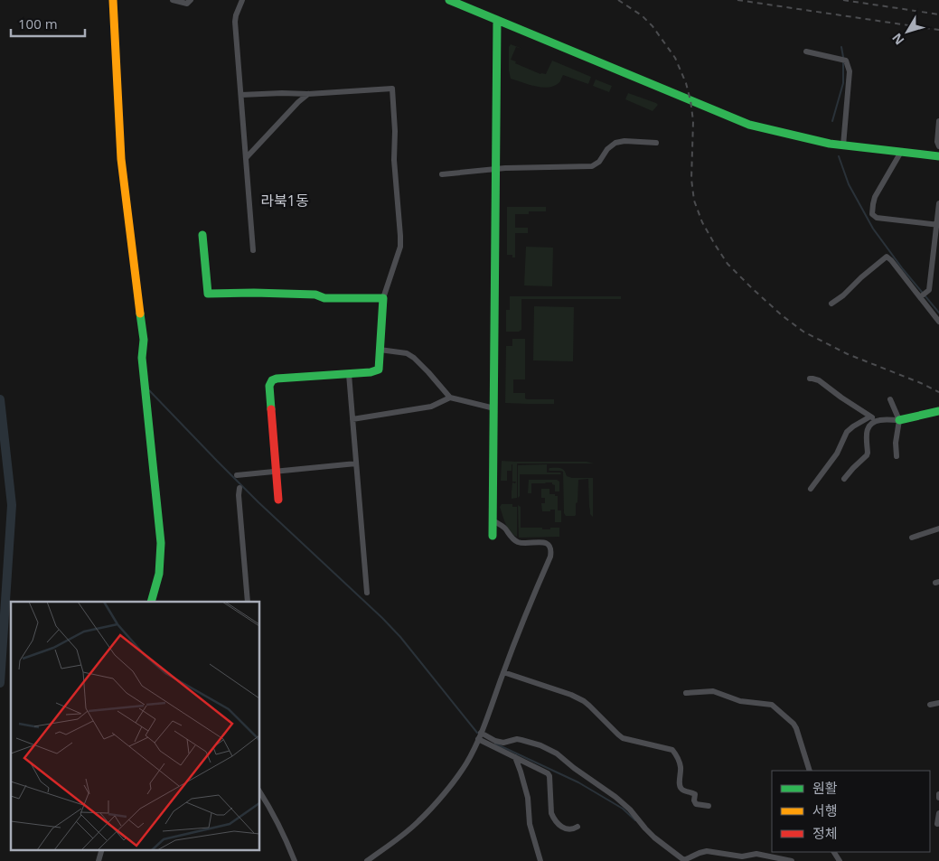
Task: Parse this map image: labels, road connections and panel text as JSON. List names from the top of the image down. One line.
{"districts":["라북1동"],"legend":["원활","서행","정체"],"scale_bar":"100 m","north":"bottom left"}
